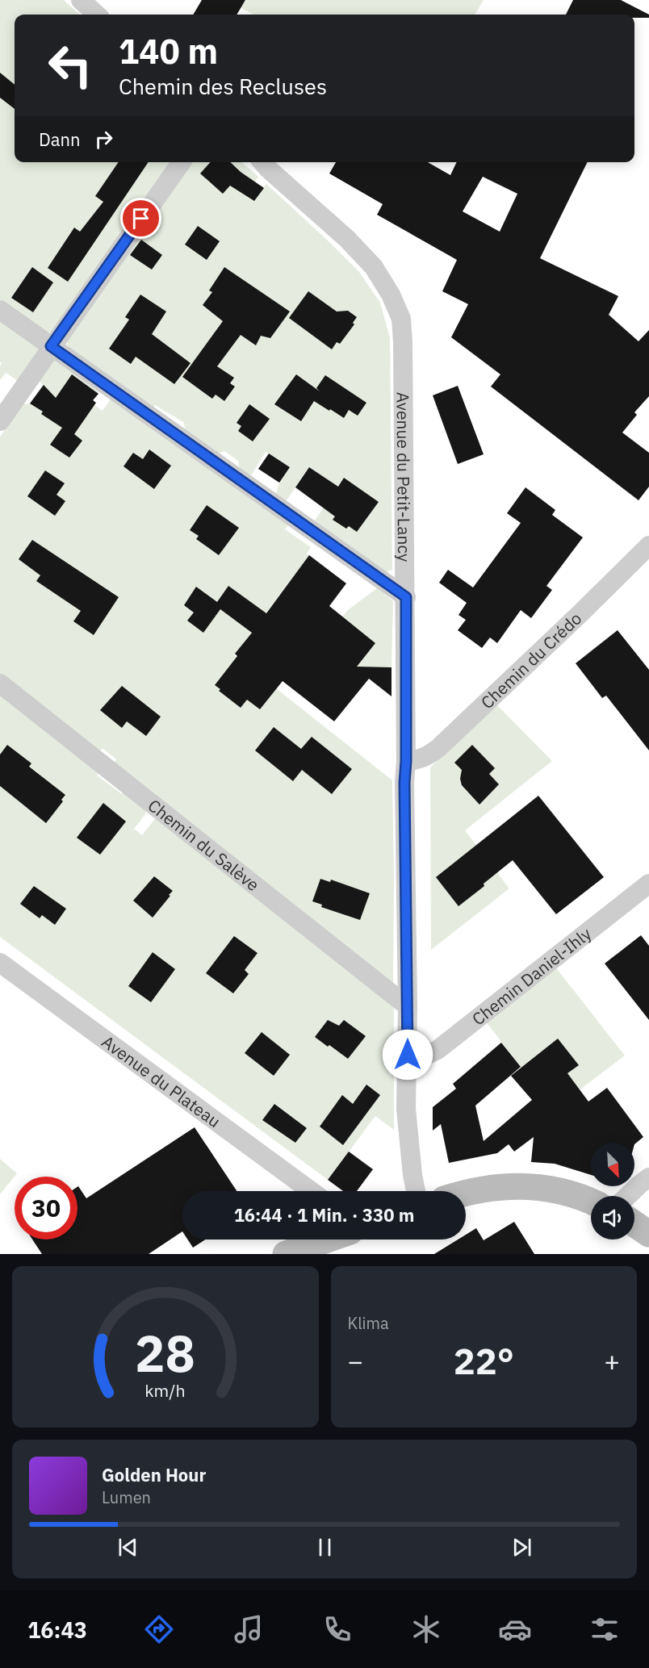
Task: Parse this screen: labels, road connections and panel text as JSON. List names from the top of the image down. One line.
{"streets":{"street":["Avenue du Petit-Lancy","Chemin du Crédo","Chemin du Salève","Chemin Daniel-Ihly","Avenue du Plateau"]},"crossings":[["Avenue du Petit-Lancy","Chemin du Crédo"],["Avenue du Petit-Lancy","Chemin du Salève"],["Avenue du Petit-Lancy","Chemin Daniel-Ihly"]],"north":"bottom right","page":{"turn":["140 m","Chemin des Recluses"],"then":"Dann","limit":"30","trip":"16:44 · 1 Min. · 330 m","tile":"Klima","heat":["−","22°","+"],"song":["Golden Hour","Lumen"],"tabs":"16:43","gauge":["28","km/h"]}}
